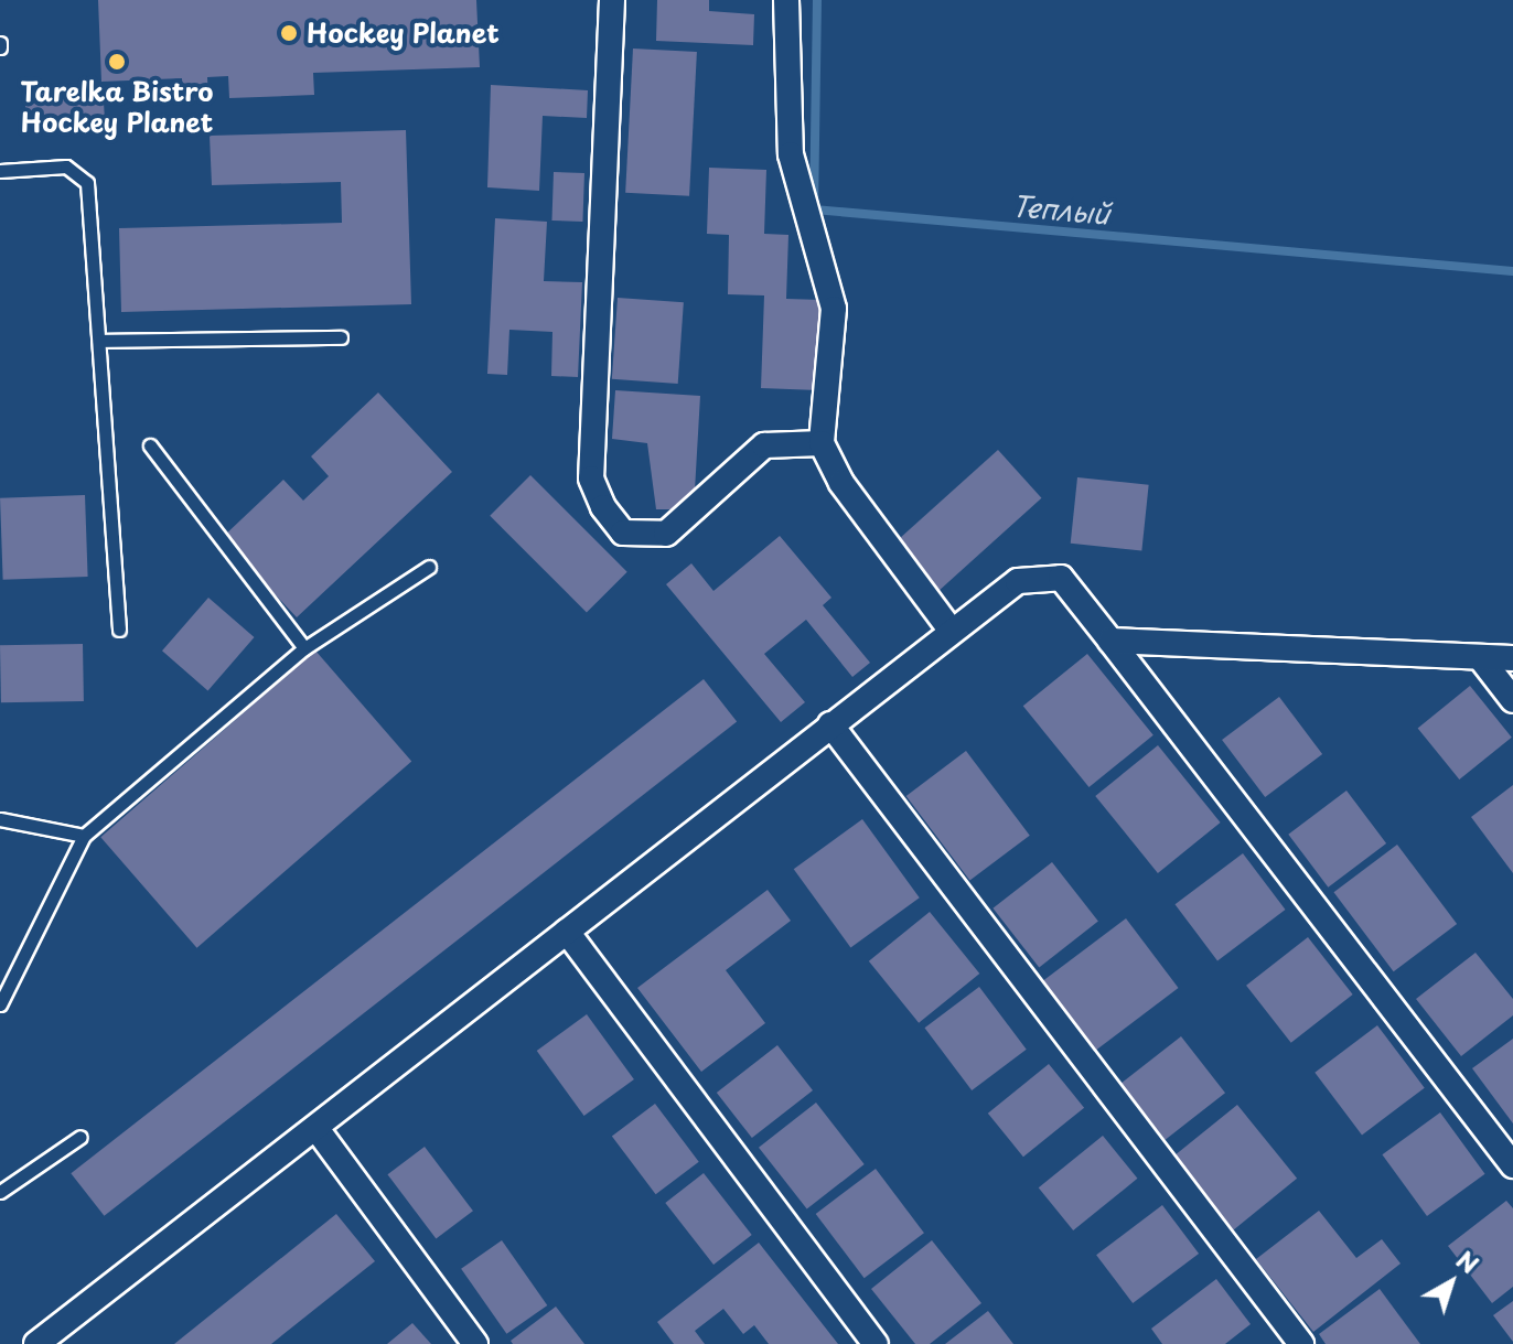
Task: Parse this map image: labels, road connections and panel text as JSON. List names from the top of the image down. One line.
{"water":["Теплый"],"places":["Hockey Planet","Tarelka Bistro Hockey Planet"],"north":"top right"}
